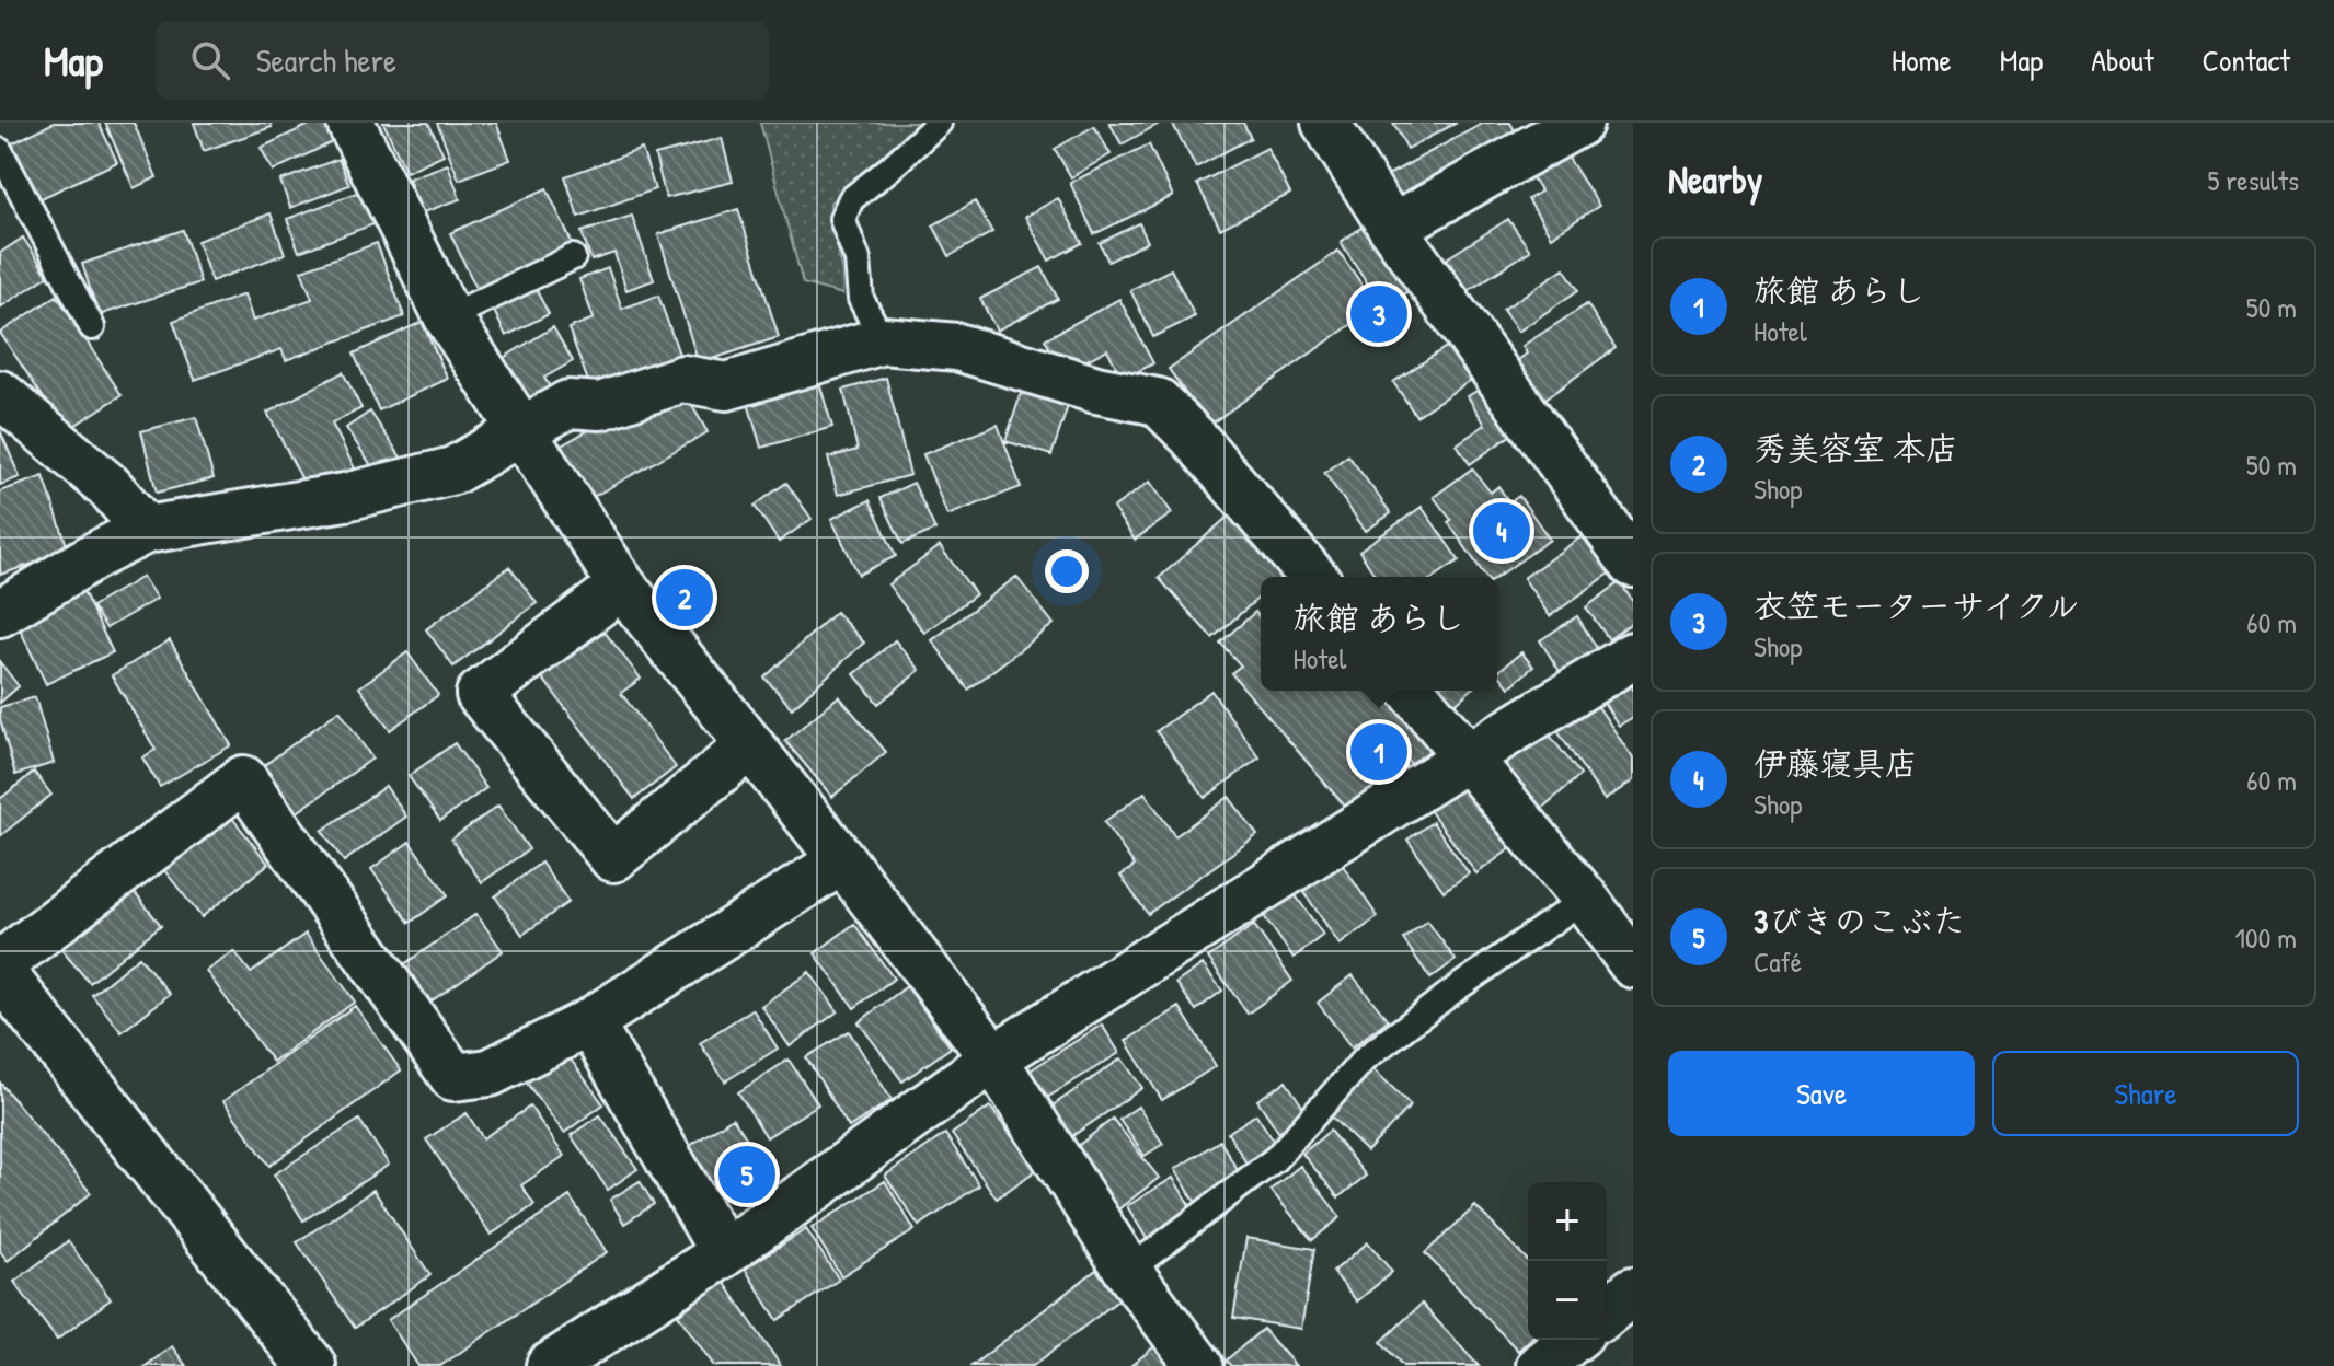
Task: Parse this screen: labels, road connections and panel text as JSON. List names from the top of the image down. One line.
{"page":{"header":"Map","search":"Search here","nav":["Home","Map","About","Contact"],"heading":["Nearby","5 results"],"list":[{"mark":"1","name":"旅館 あらし","note":"Hotel","value":"50 m"},{"mark":"2","name":"秀美容室 本店","note":"Shop","value":"50 m"},{"mark":"3","name":"衣笠モーターサイクル","note":"Shop","value":"60 m"},{"mark":"4","name":"伊藤寝具店","note":"Shop","value":"60 m"},{"mark":"5","name":"3びきのこぶた","note":"Café","value":"100 m"}],"pins":["3","4","2","1","5"],"popup":["旅館 あらし","Hotel"],"buttons":["Save","Share"],"map_buttons":["+","−"]}}
